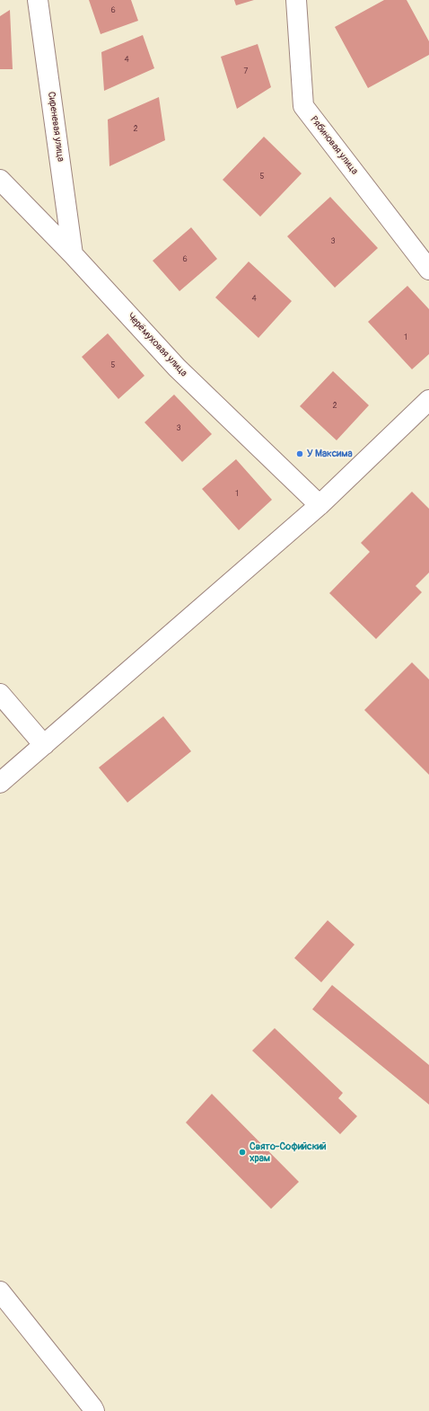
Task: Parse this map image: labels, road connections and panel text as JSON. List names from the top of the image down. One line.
{"streets":{"street":["Сиреневая улица","Рябиновая улица","Черёмуховая улица"]},"crossings":[["Сиреневая улица","Черёмуховая улица"]],"places":["У Максима","Свято-Софийский храм"],"house_numbers":["6","4","7","2","5","3","6","4","1","5","2","3","1"]}
